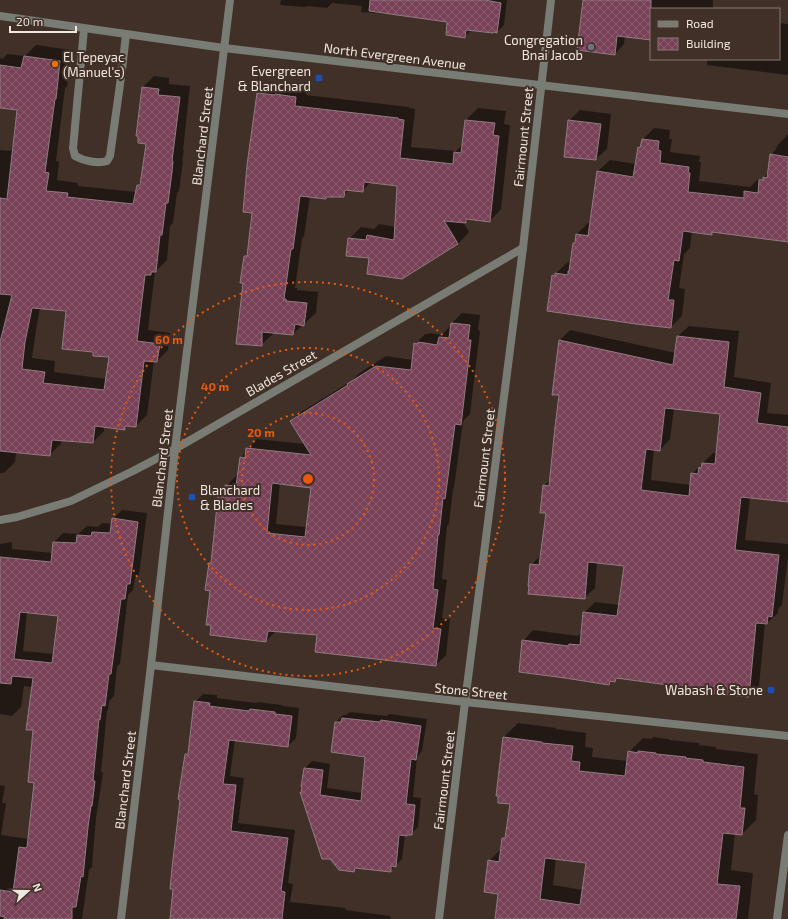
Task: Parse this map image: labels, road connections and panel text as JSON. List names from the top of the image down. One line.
{"streets":{"street":["North Evergreen Avenue","Blanchard Street","Fairmount Street","Blades Street","Stone Street"]},"crossings":[["North Evergreen Avenue","Blanchard Street"],["North Evergreen Avenue","Fairmount Street"],["Blanchard Street","Blades Street"],["Blanchard Street","Stone Street"],["Fairmount Street","Blades Street"],["Fairmount Street","Stone Street"]],"places":{"other":["Congregation Bnai Jacob","El Tepeyac (Manuel's)"],"transit":["Evergreen & Blanchard","Blanchard & Blades","Wabash & Stone"]},"legend":["Road","Building"],"scale_bar":"20 m","north":"right","rings":["60 m","40 m","20 m"]}
